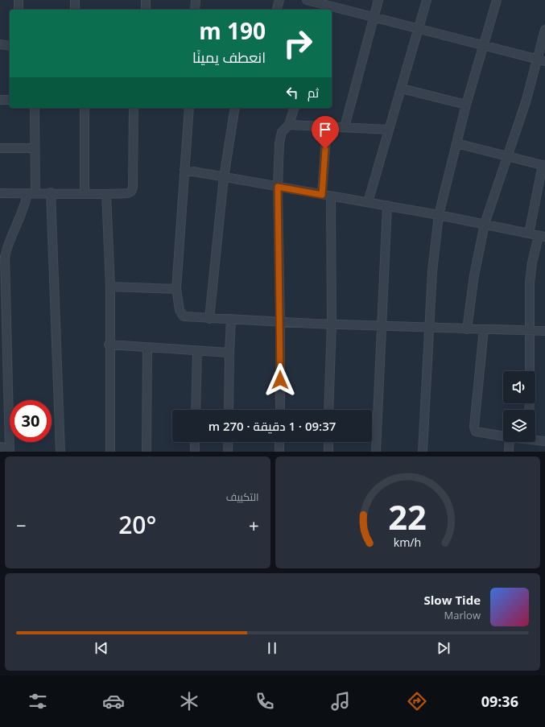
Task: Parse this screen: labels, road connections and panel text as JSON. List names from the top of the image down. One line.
{"page":{"turn":["190 m","انعطف يمينًا"],"then":"ثم","limit":"30","trip":"09:37 · 1 دقيقة · 270 m","tile":"التكييف","heat":["−","20°","+"],"song":["Slow Tide","Marlow"],"tabs":"09:36","gauge":["22","km/h"]}}
